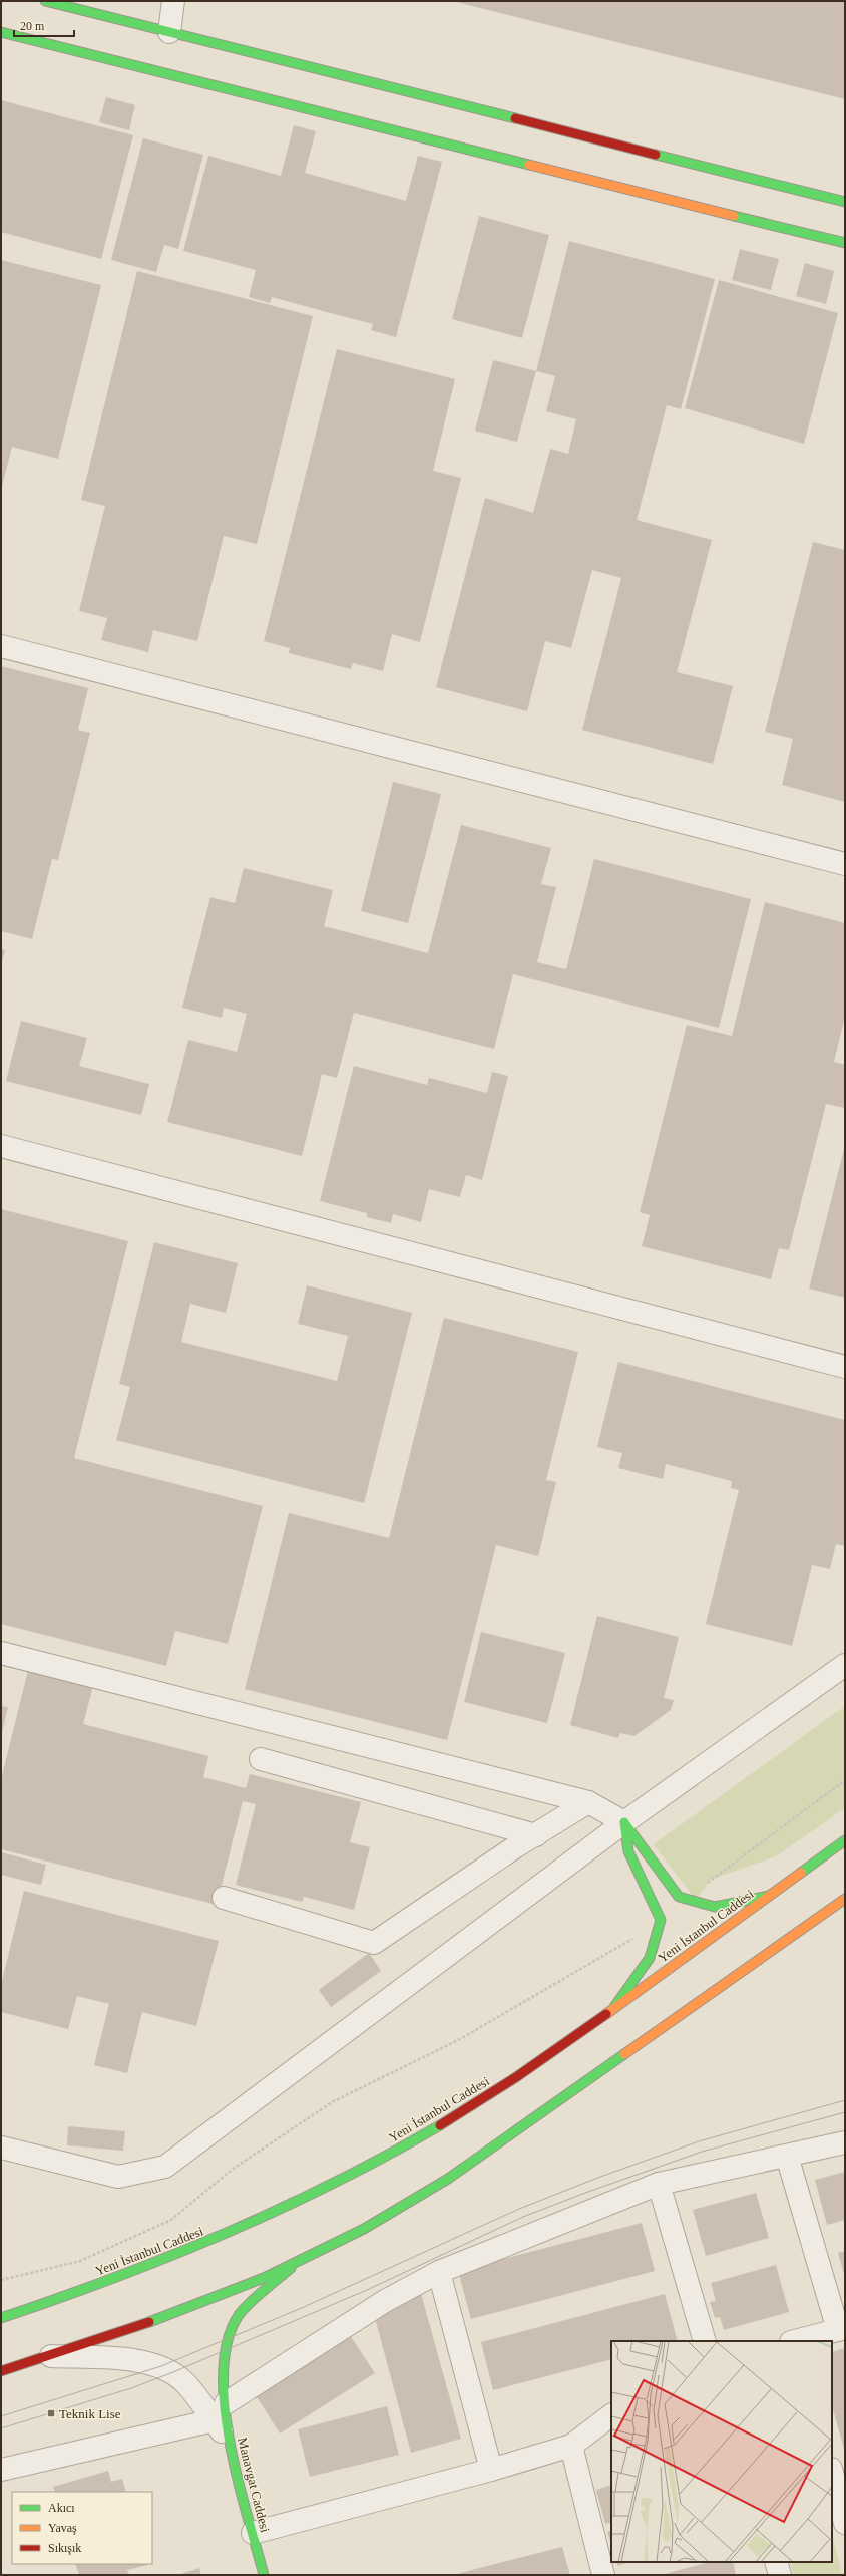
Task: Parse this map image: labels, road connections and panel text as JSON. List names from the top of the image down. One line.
{"streets":{"main road":["Yeni İstanbul Caddesi","Manavgat Caddesi"]},"places":{"transit":["Teknik Lise"]},"legend":["Akıcı","Yavaş","Sıkışık"],"scale_bar":"20 m"}
